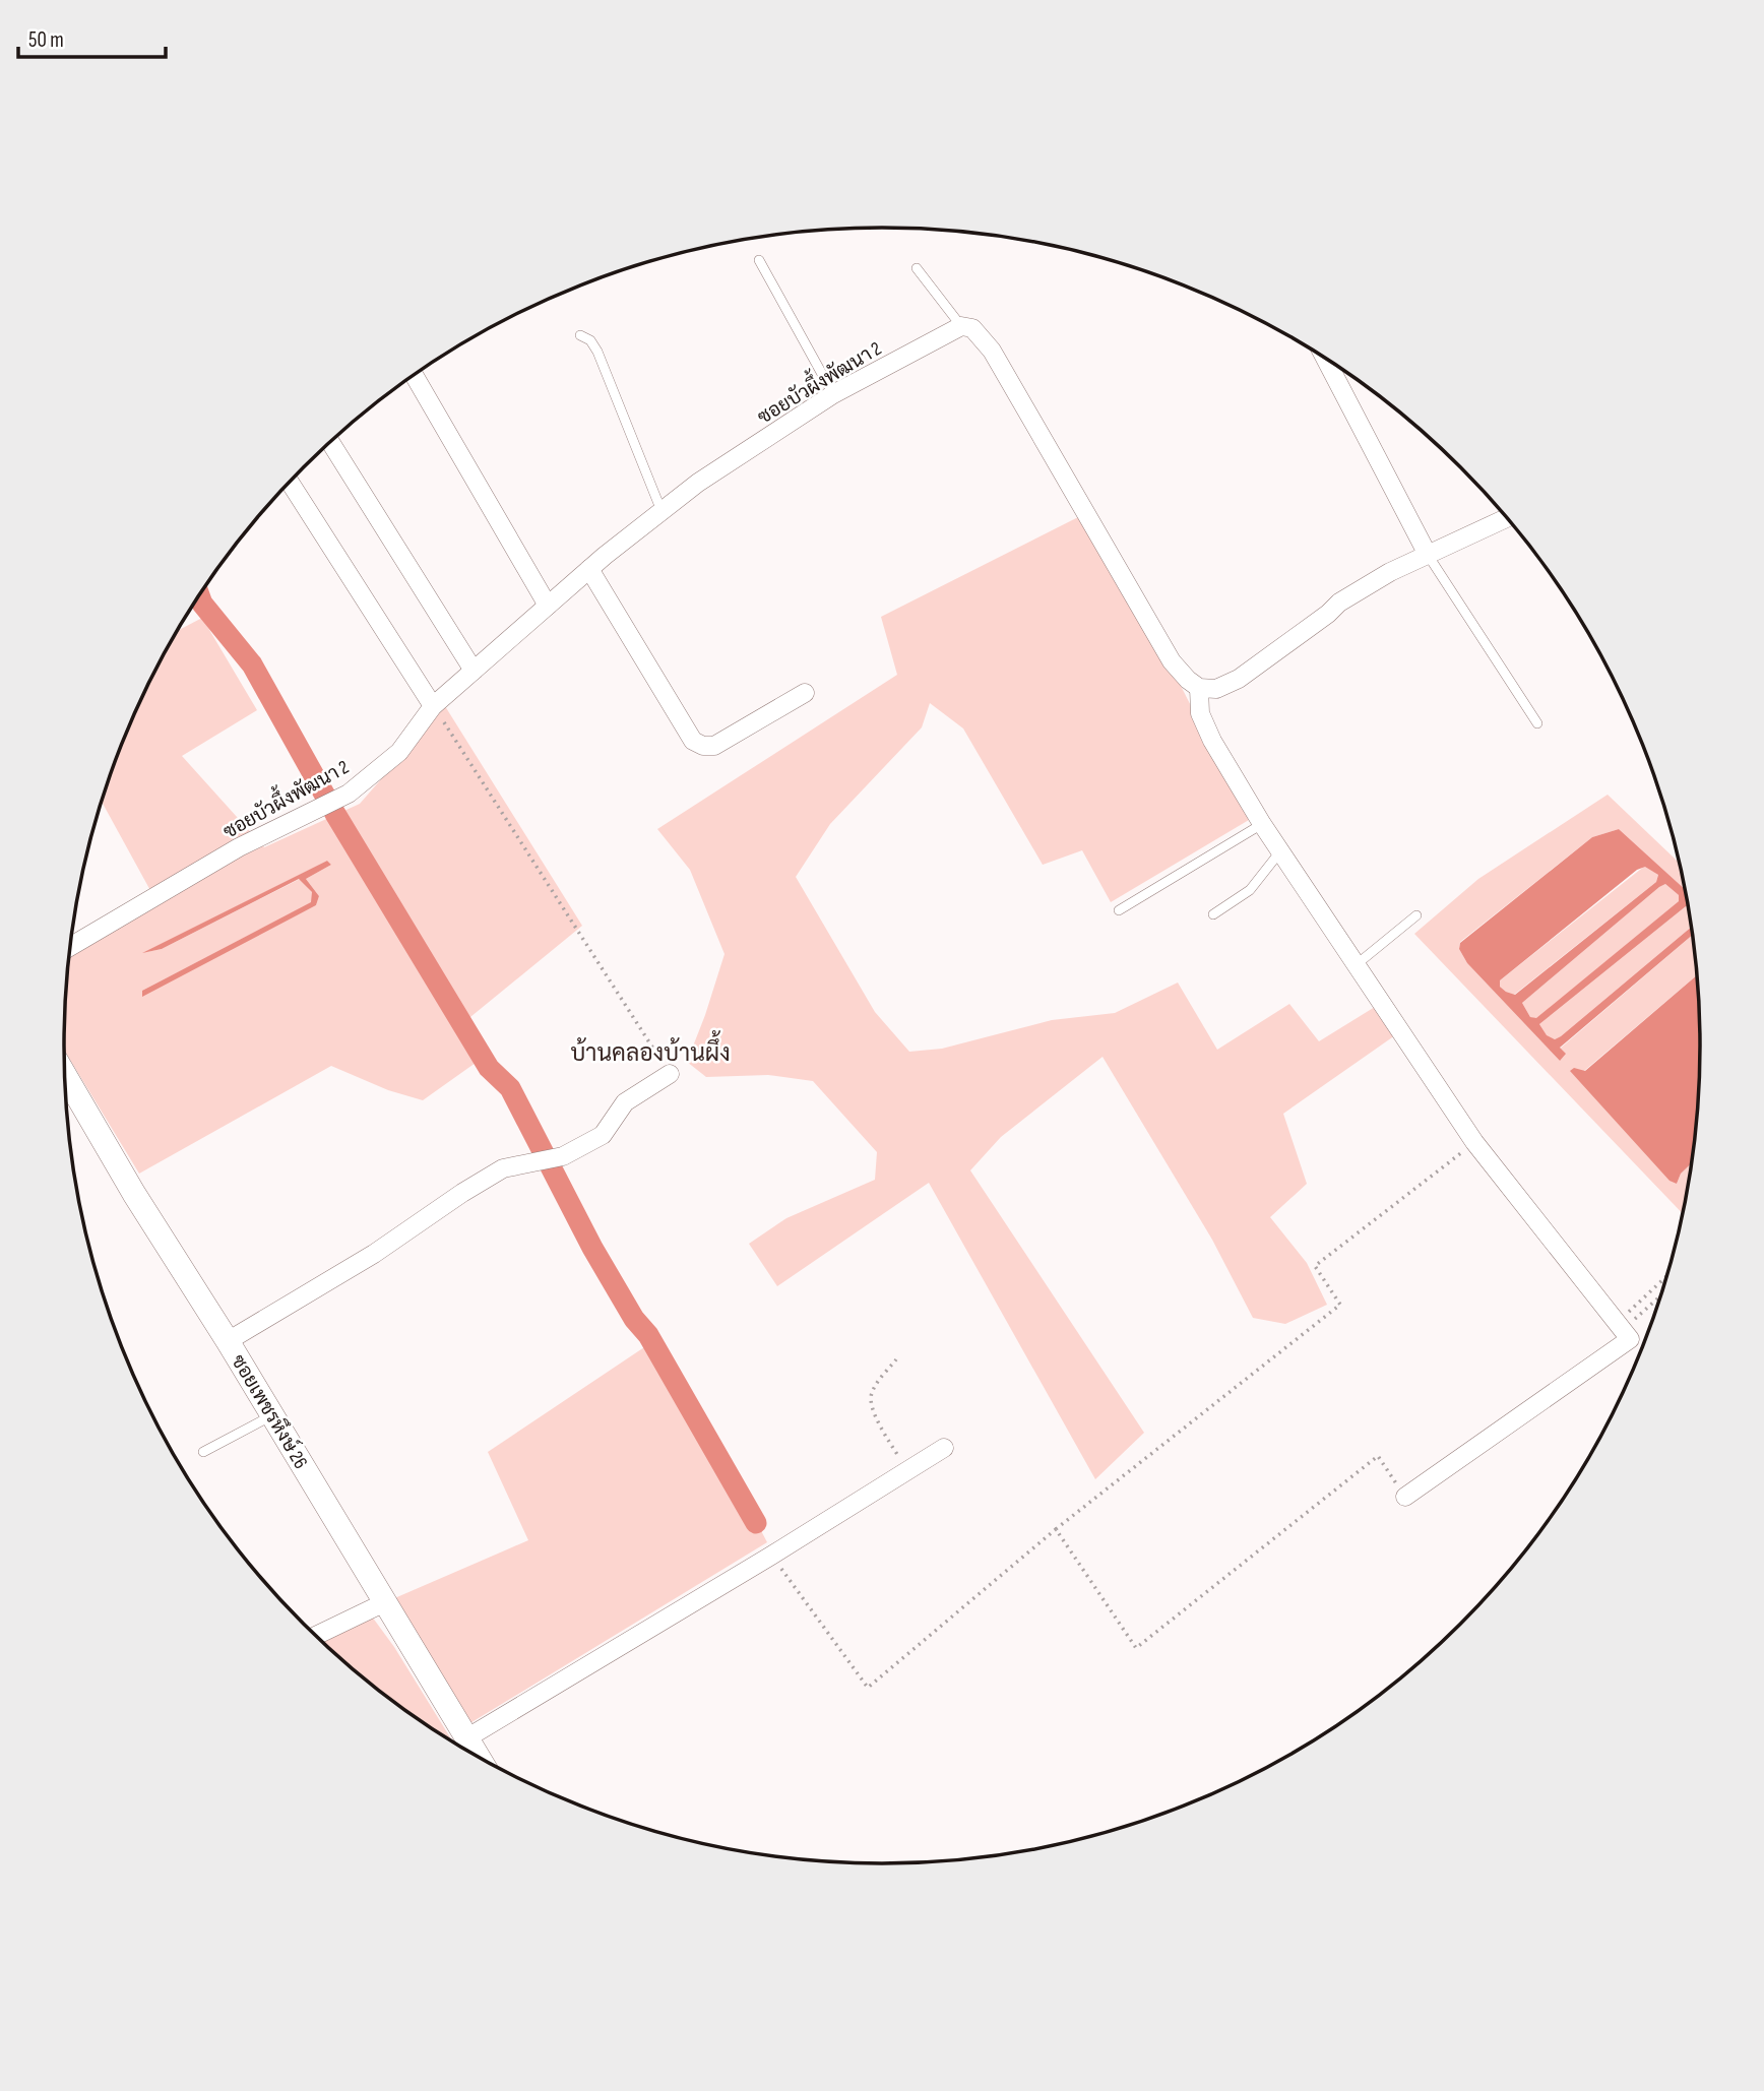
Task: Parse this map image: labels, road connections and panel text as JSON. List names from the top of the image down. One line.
{"streets":{"street":["ซอยบัวผึ้งพัฒนา 2","ซอยเพชรหึงษ์ 26"]},"districts":["บ้านคลองบ้านผึ้ง"],"scale_bar":"50 m"}
